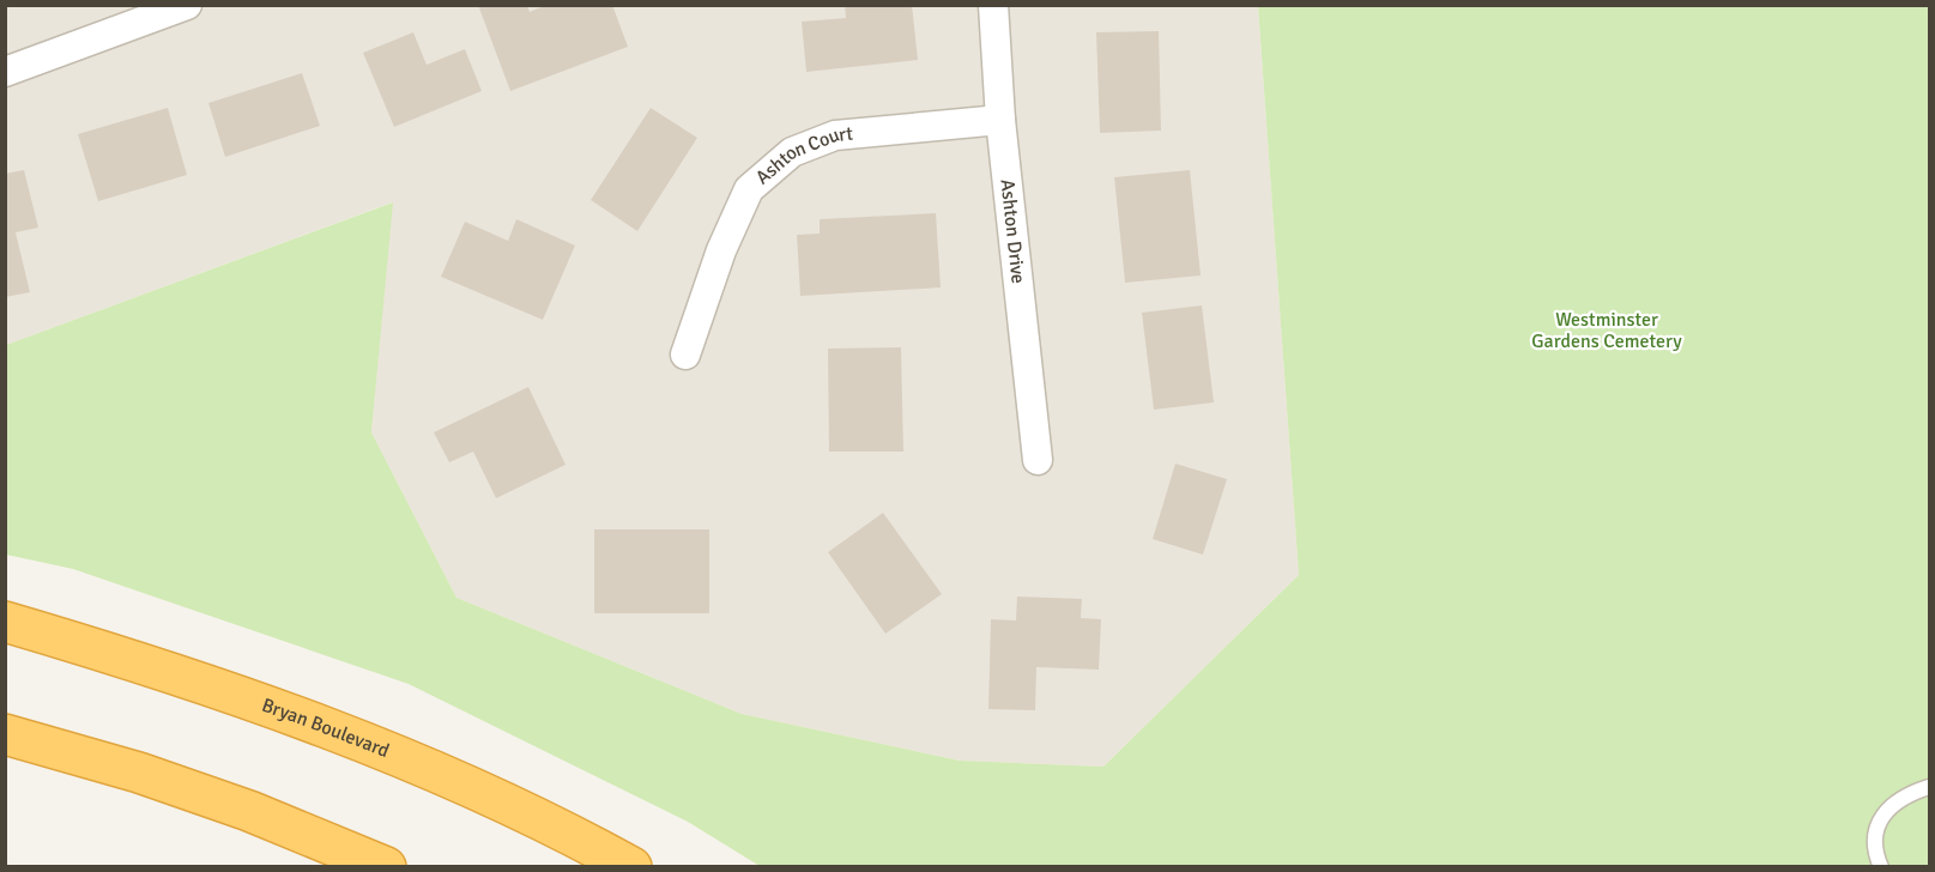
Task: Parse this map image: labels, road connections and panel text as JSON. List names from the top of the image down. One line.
{"streets":{"highway":["Bryan Boulevard"],"street":["Ashton Court","Ashton Drive"]},"crossings":[["Ashton Court","Ashton Drive"]],"parks":["Westminster Gardens Cemetery"]}
